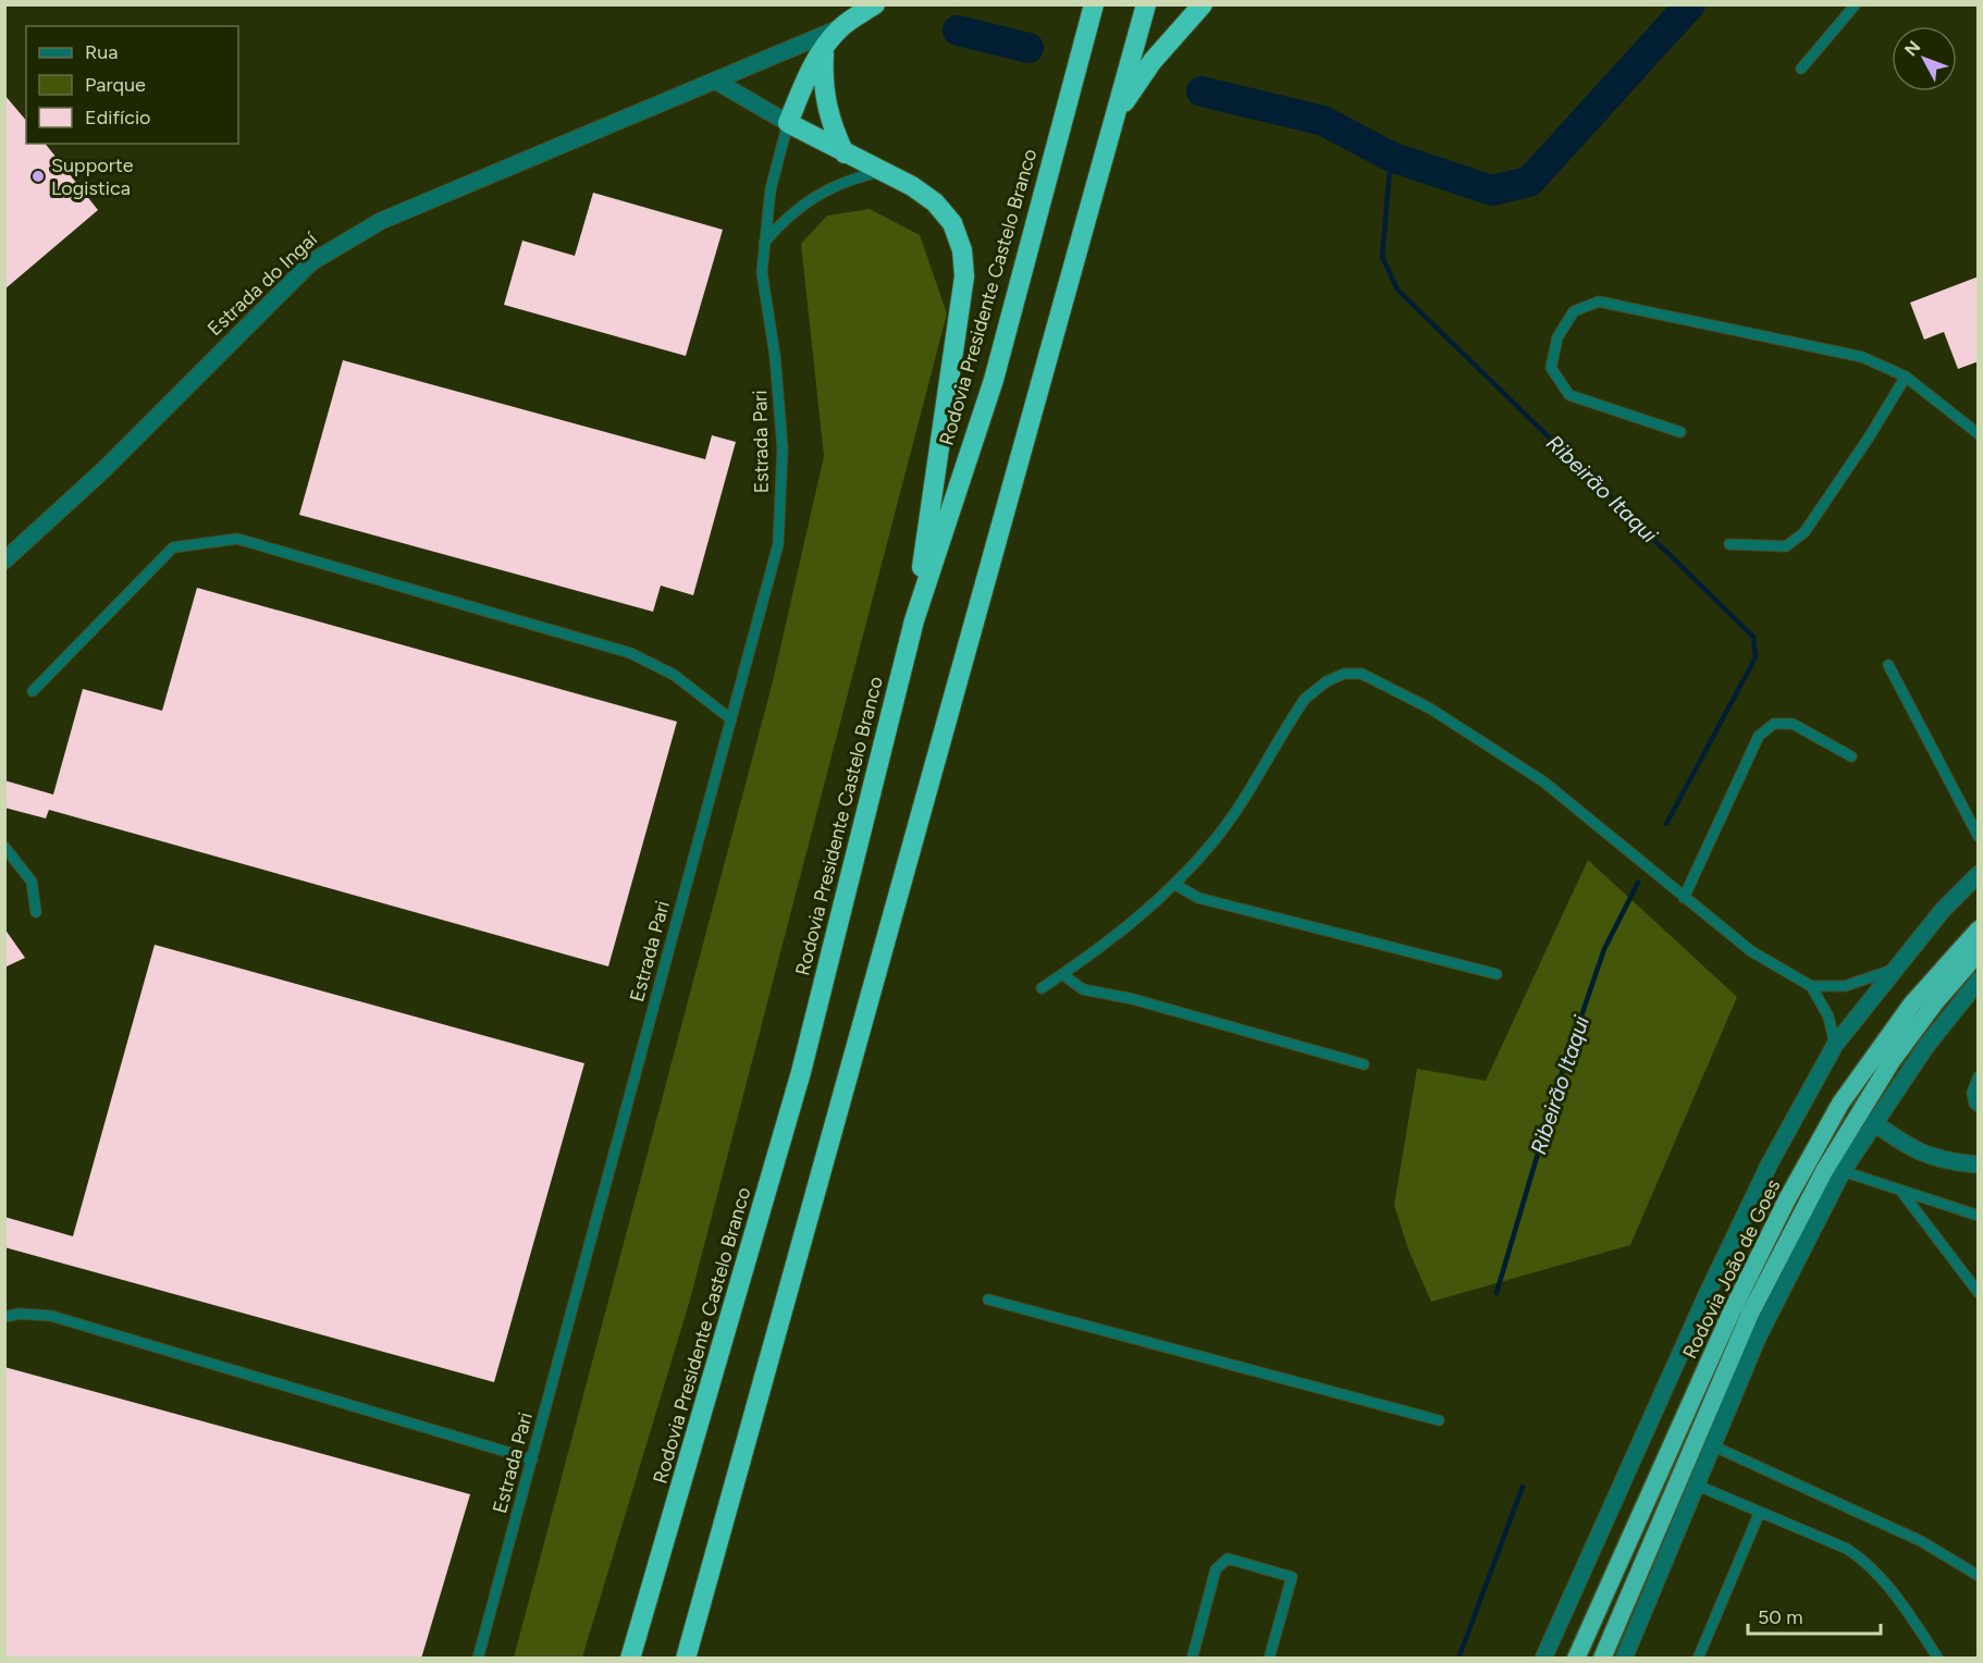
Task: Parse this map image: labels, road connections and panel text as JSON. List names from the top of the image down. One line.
{"streets":{"highway":["Rodovia Presidente Castelo Branco","Rodovia João de Goes"],"street":["Estrada do Ingaí"],"lane":["Estrada Pari"]},"water":["Ribeirão Itaqui"],"places":["Supporte Logistica"],"legend":["Rua","Parque","Edifício"],"scale_bar":"50 m","north":"top left"}
